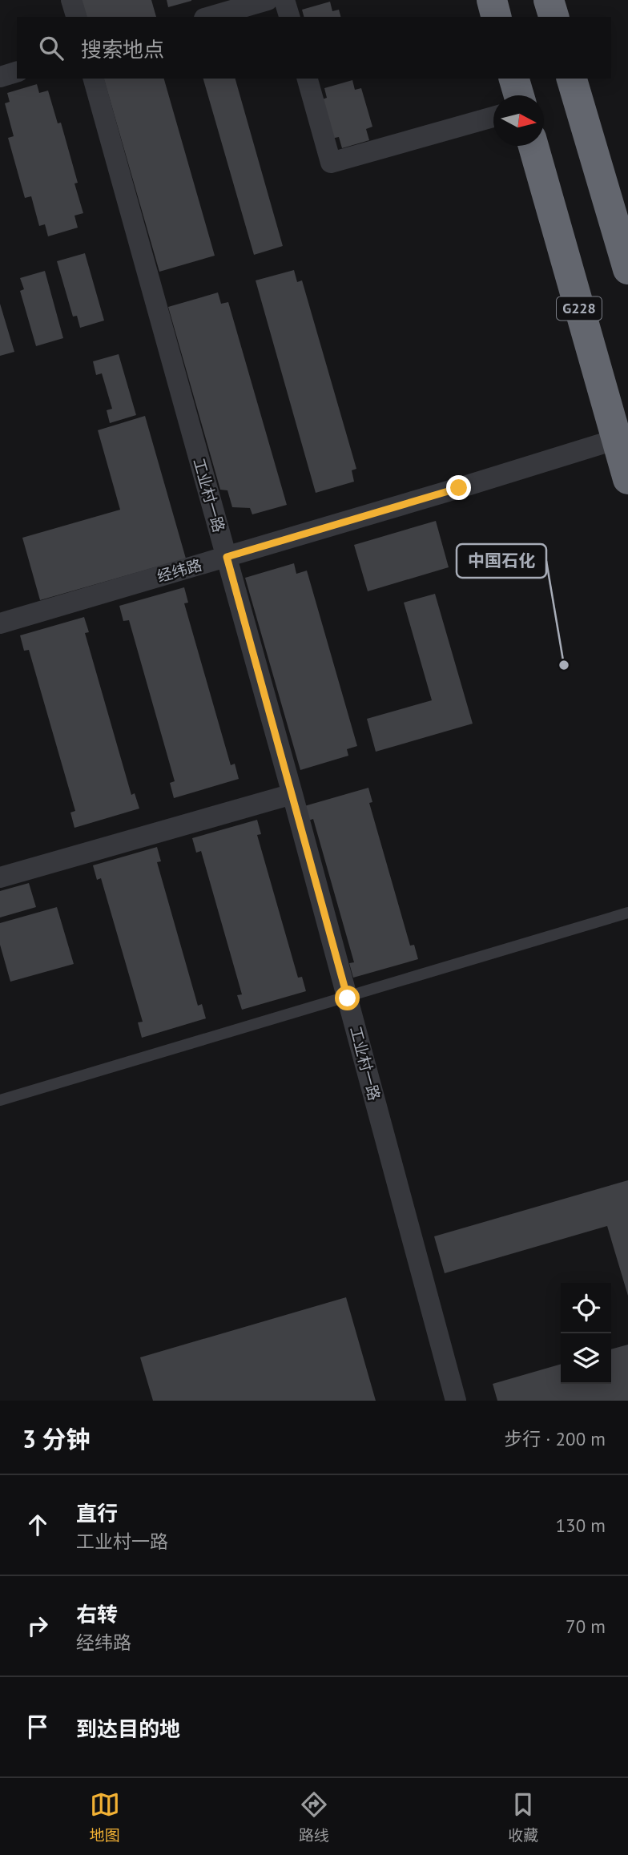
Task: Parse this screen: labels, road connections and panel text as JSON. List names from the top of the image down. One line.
{"streets":{"highway":["G228"],"street":["工业村一路","经纬路"]},"crossings":[["G228","经纬路"],["工业村一路","经纬路"]],"places":["中国石化"],"north":"right","page":{"search":"搜索地点","heading":["3 分钟","步行 · 200 m"],"list":[["直行","工业村一路","130 m"],["右转","经纬路","70 m"],"到达目的地"],"nav":["地图","路线","收藏"]}}
